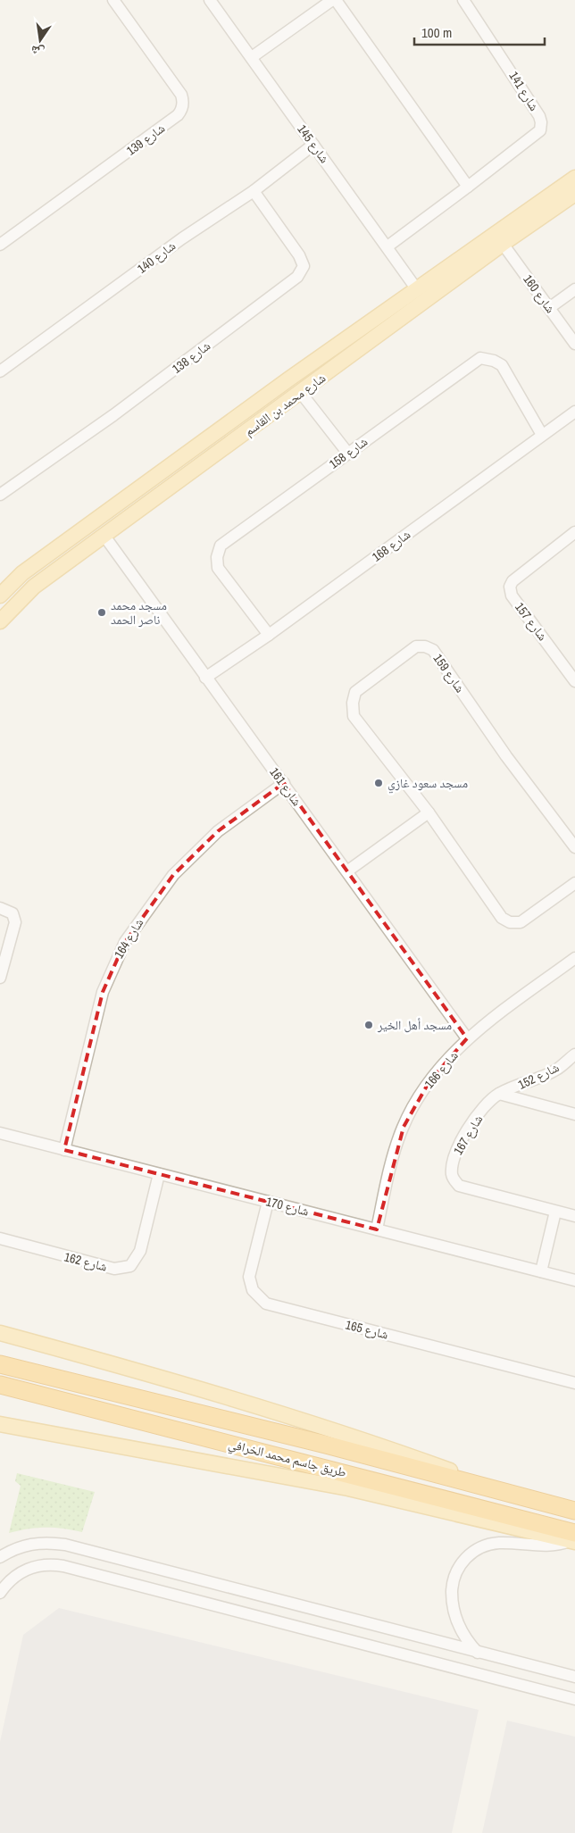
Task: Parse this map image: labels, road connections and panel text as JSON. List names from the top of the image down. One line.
{"streets":{"highway":["طريق جاسم محمد الخرافي"],"main road":["شارع محمد بن القاسم"],"street":["شارع 141","شارع 139","شارع 145","شارع 140","شارع 160","شارع 138","158 شارع","شارع 168","شارع 157","شارع 159","شارع 161","شارع 164","شارع 166","شارع 152","شارع 167","شارع 170","شارع 162","شارع 165"]},"crossings":[["شارع 141","شارع 145"],["شارع 145","شارع 140"],["شارع 145","شارع محمد بن القاسم"],["شارع 140","شارع 138"],["شارع 160","شارع محمد بن القاسم"],["شارع محمد بن القاسم","شارع 161"],["158 شارع","شارع 168"],["شارع 168","شارع 161"],["شارع 161","شارع 164"],["شارع 161","شارع 166"],["شارع 164","شارع 170"],["شارع 166","شارع 170"],["شارع 152","شارع 167"],["شارع 170","شارع 162"],["شارع 170","شارع 165"]],"places":["مسجد محمد ناصر الحمد","مسجد سعود غازي","مسجد أهل الخير"],"scale_bar":"100 m","north":"bottom"}
